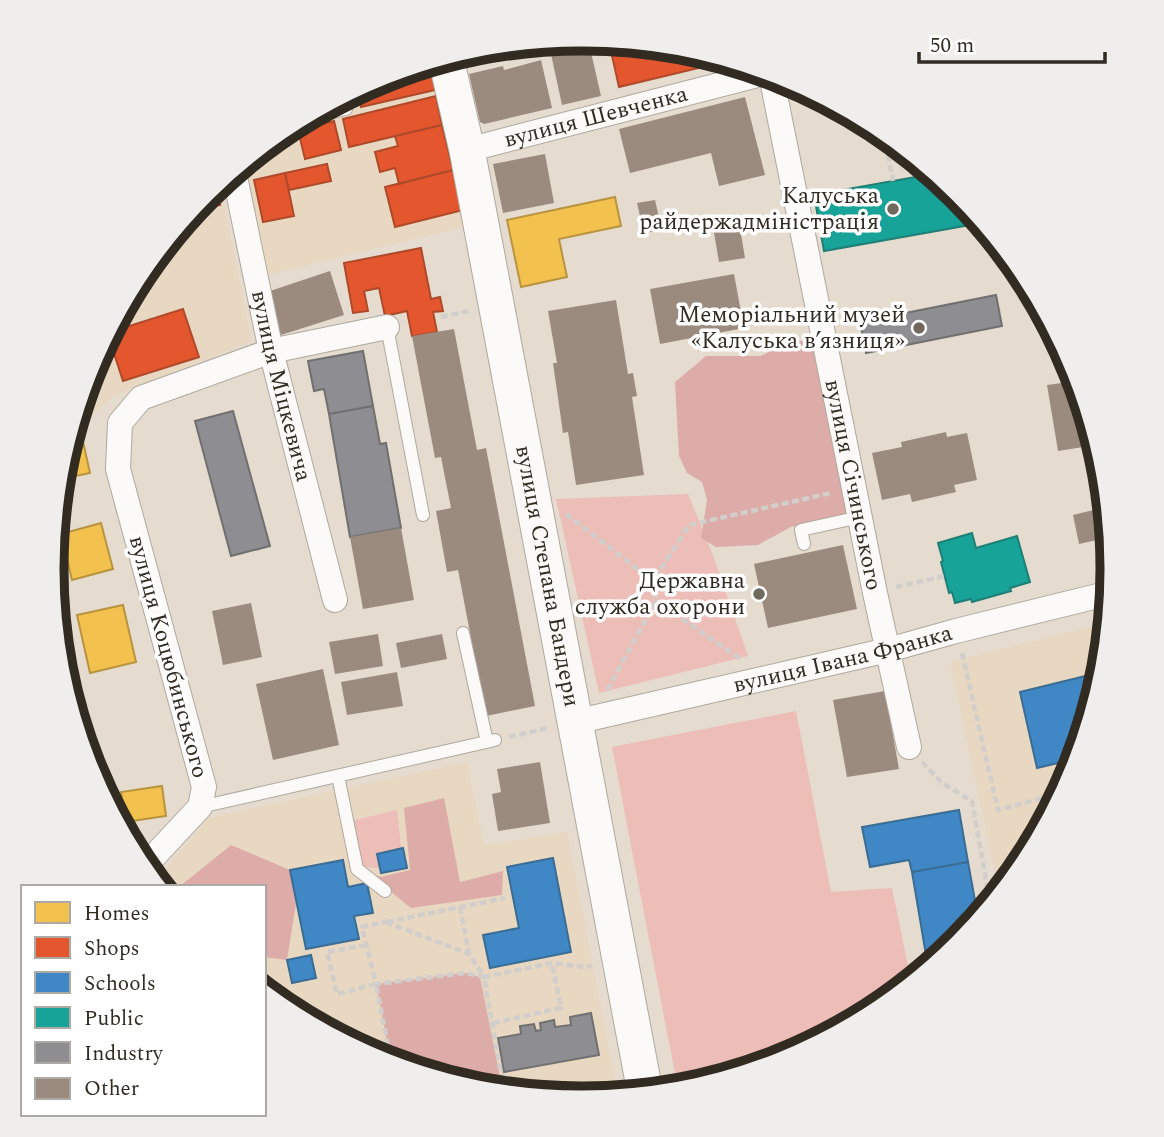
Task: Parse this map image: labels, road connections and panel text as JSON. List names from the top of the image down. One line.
{"streets":{"main road":["вулиця Степана Бандери"],"street":["вулиця Шевченка","вулиця Міцкевича","вулиця Січинського","вулиця Коцюбинського","вулиця Івана Франка"]},"crossings":[["вулиця Шевченка","вулиця Степана Бандери"],["вулиця Міцкевича","вулиця Коцюбинського"],["вулиця Січинського","вулиця Івана Франка"],["вулиця Степана Бандери","вулиця Івана Франка"]],"places":["Калуська райдержадміністрація","Меморіальний музей «Калуська в’язниця»","Державна служба охорони"],"legend":["Homes","Shops","Schools","Public","Industry","Other"],"scale_bar":"50 m"}
